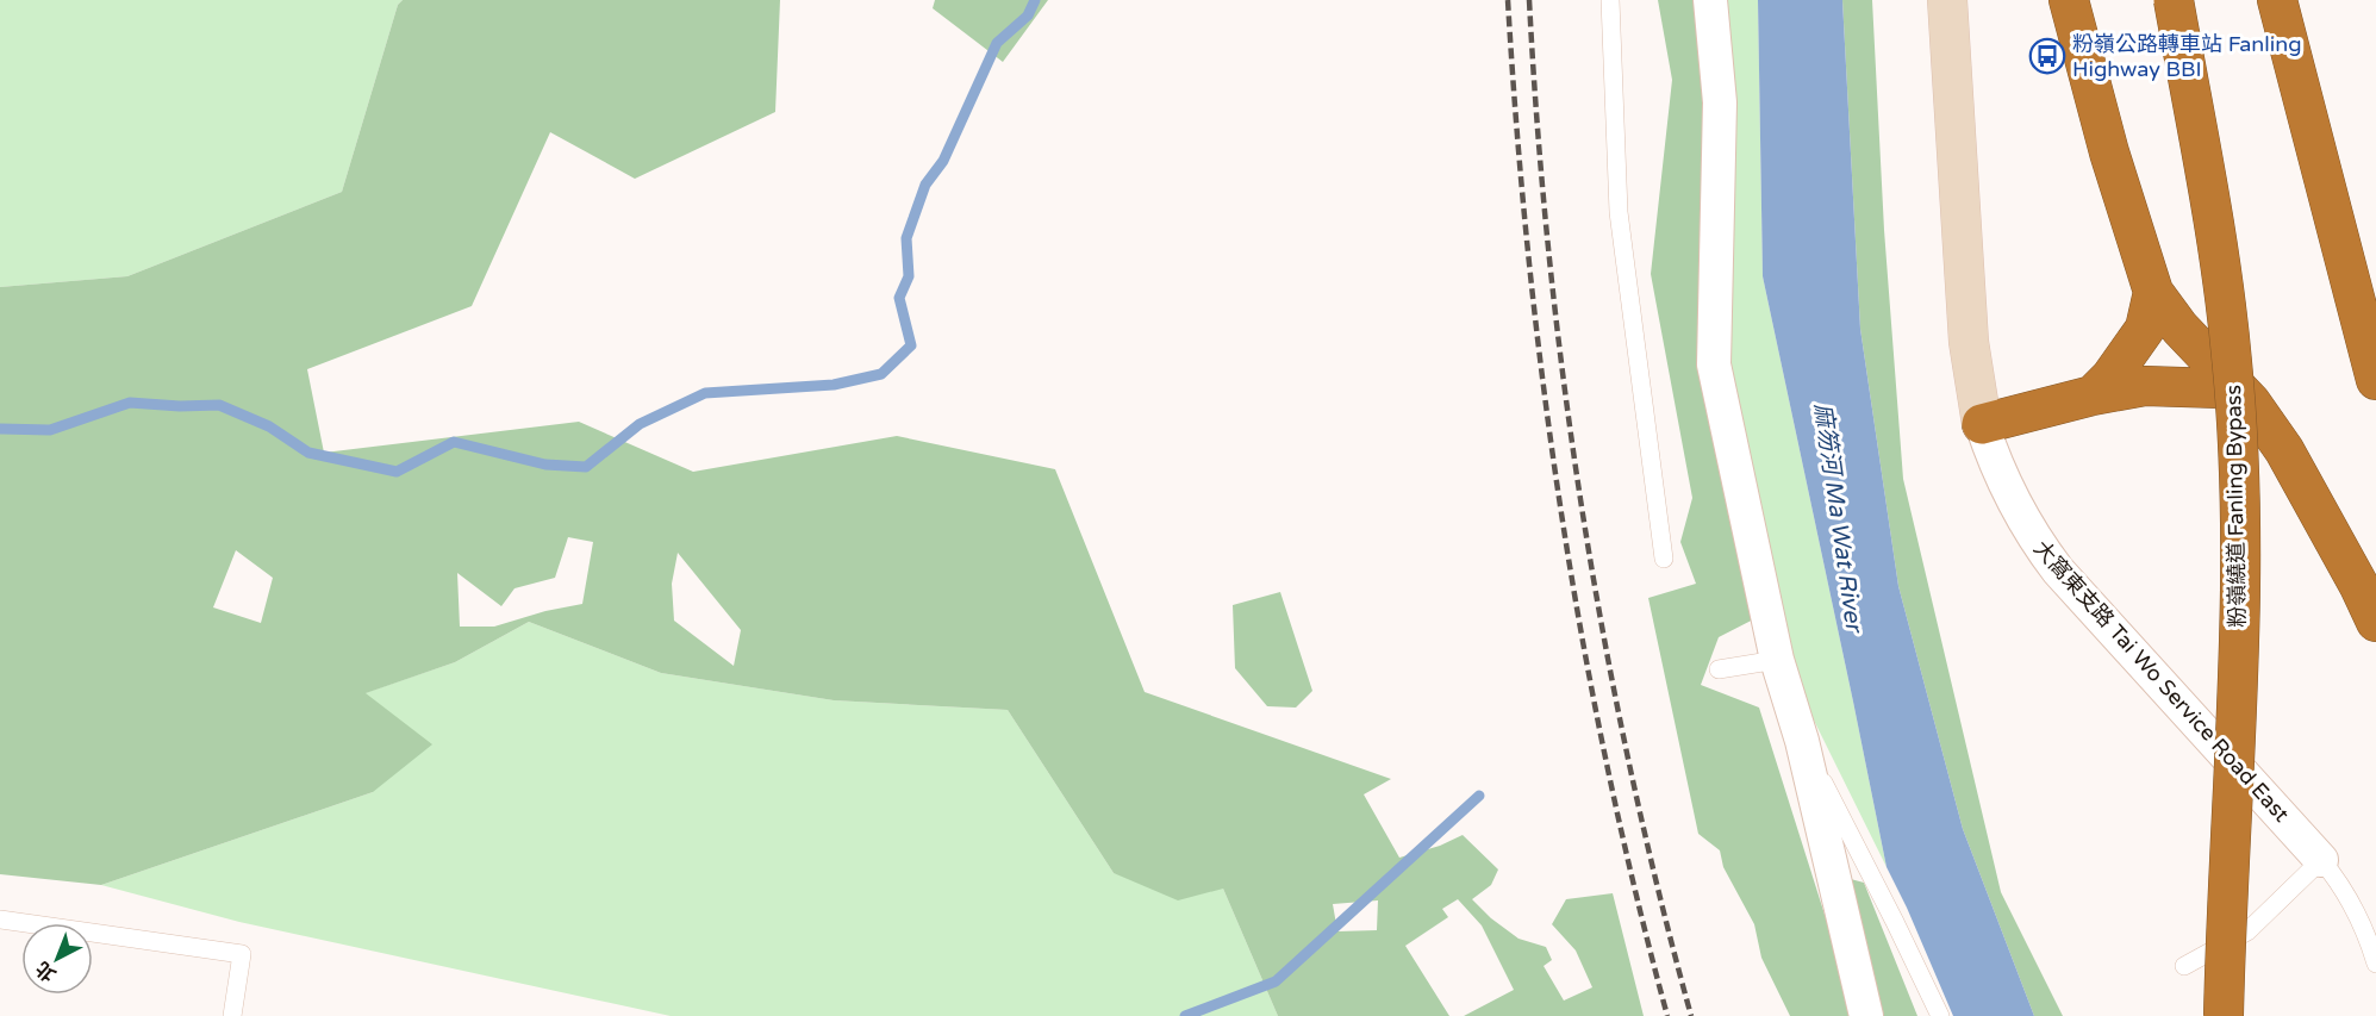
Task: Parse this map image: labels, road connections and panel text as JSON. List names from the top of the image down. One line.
{"streets":{"highway":["粉嶺繞道 Fanling Bypass"],"street":["大窩東支路 Tai Wo Service Road East"]},"water":["麻笏河 Ma Wat River"],"places":{"bus stop":["粉嶺公路轉車站 Fanling Highway BBI"]},"north":"bottom left"}
